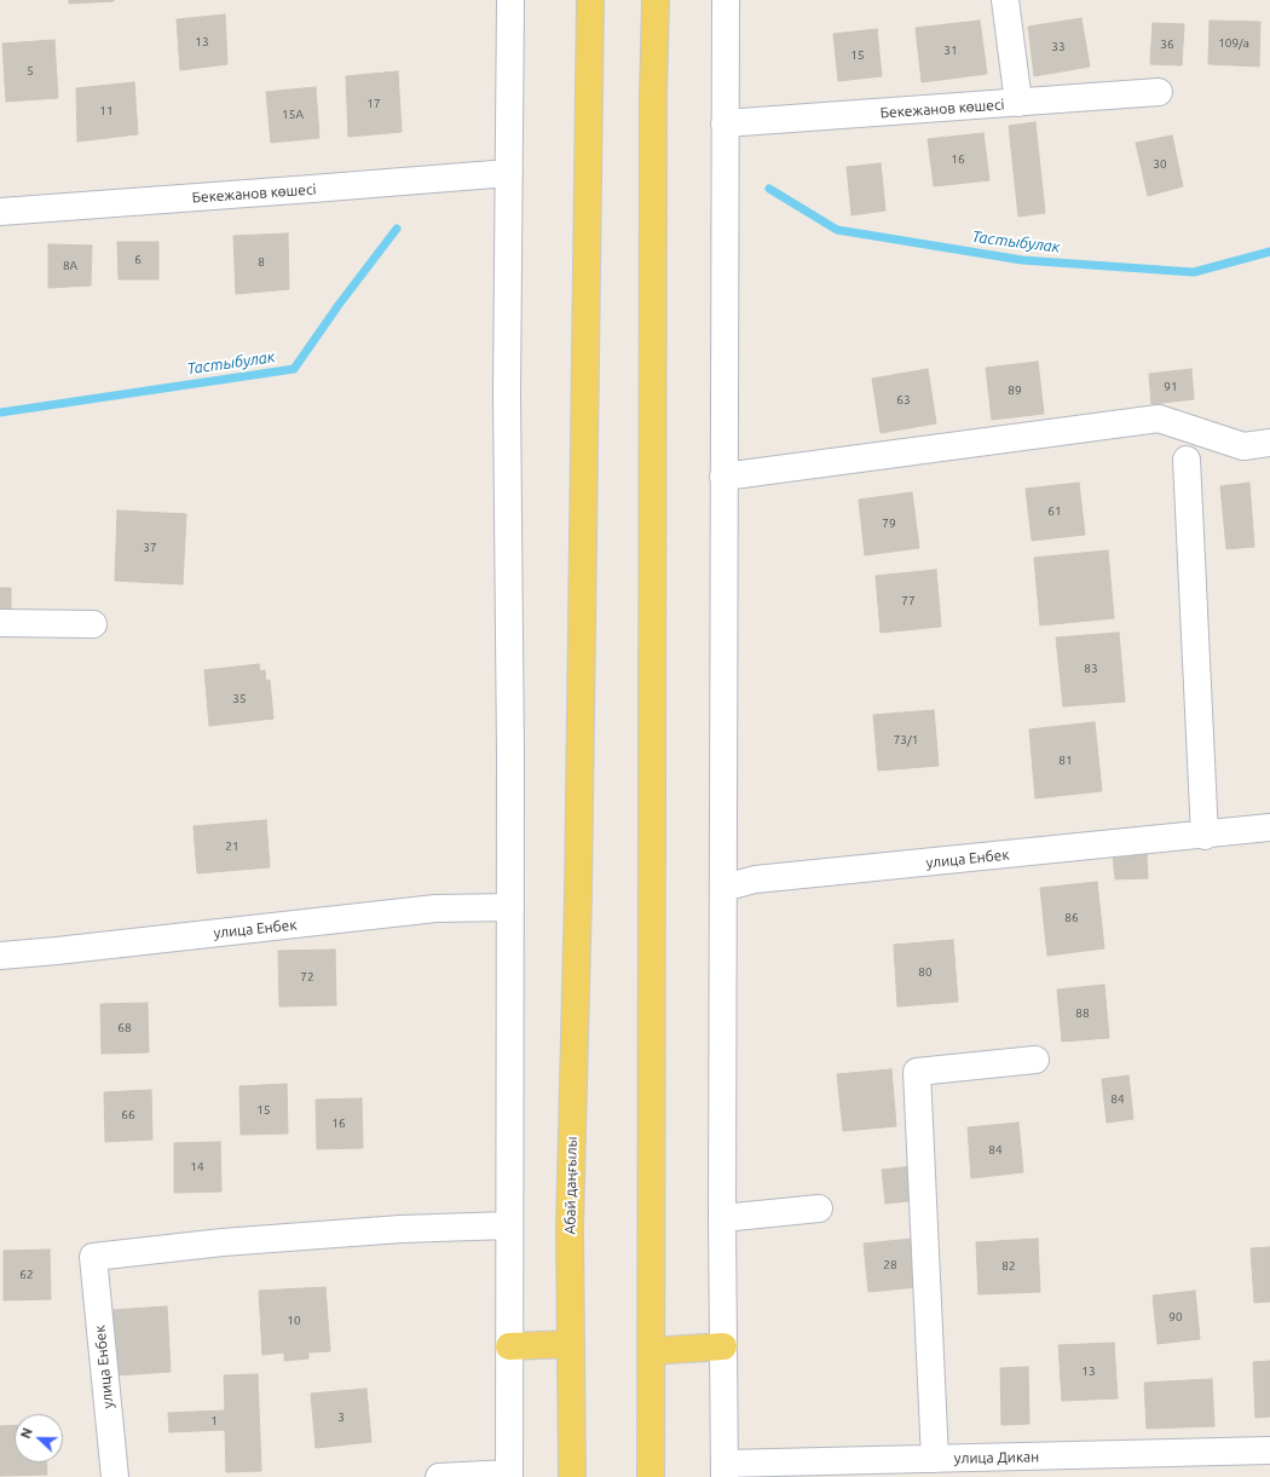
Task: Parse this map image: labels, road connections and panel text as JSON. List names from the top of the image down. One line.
{"streets":{"main road":["Абай даңғылы"],"street":["Бекежанов көшесі","улица Енбек","улица Дикан"]},"water":["Тастыбулак"],"house_numbers":["13","109/а","36","33","31","15","5","17","11","15А","16","30","6","8","8А","91","89","63","61","79","37","77","83","35","73/1","81","21","86","80","72","88","68","84","15","66","16","84","14","28","82","62","90","10","13","3","1"],"north":"left"}
